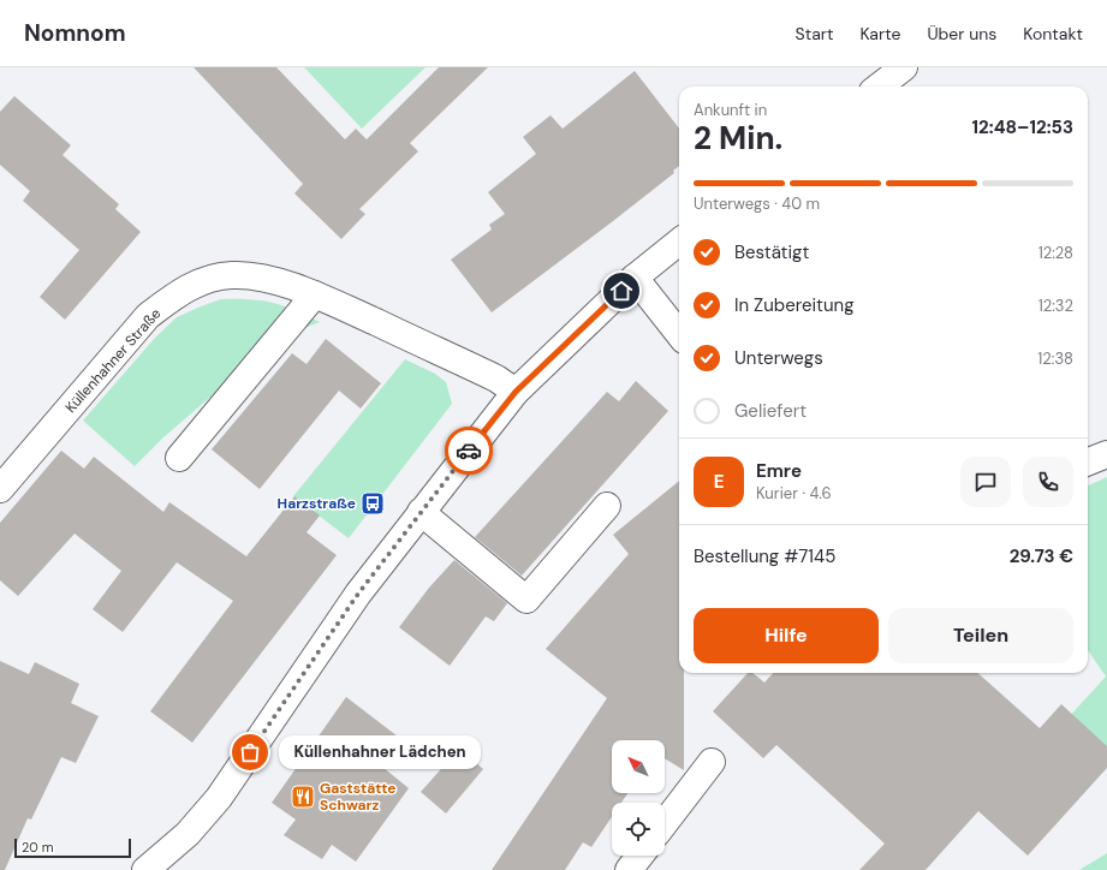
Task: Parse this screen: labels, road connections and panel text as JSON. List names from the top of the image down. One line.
{"streets":{"street":["Küllenhahner Straße"]},"places":{"bus stop":["Harzstraße"],"other":["Küllenhahner Lädchen"],"restaurant":["Gaststätte Schwarz"]},"scale_bar":"20 m","north":"top left","page":{"header":"Nomnom","nav":["Start","Karte","Über uns","Kontakt"],"heading":["2 Min.","Ankunft in","12:48–12:53"],"panel":["Emre","Kurier · 4.6","Bestellung #7145","29.73 €"],"bar":"Unterwegs · 40 m","list":[["Bestätigt","12:28"],["In Zubereitung","12:32"],["Unterwegs","12:38"],"Geliefert"],"round":"E","buttons":["Hilfe","Teilen"],"bubble":"Küllenhahner Lädchen","scale":"20 m"}}
